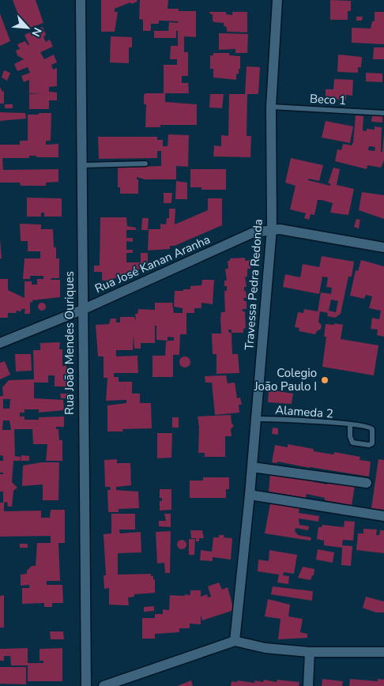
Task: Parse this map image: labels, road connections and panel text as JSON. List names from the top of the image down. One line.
{"streets":{"street":["Rua José Kanan Aranha","Travessa Pedra Redonda","Rua João Mendes Ouriques"],"lane":["Beco 1","Alameda 2"]},"crossings":[["Beco 1","Travessa Pedra Redonda"],["Rua José Kanan Aranha","Travessa Pedra Redonda"],["Rua José Kanan Aranha","Rua João Mendes Ouriques"],["Travessa Pedra Redonda","Alameda 2"]],"places":["Colegio João Paulo I"],"north":"bottom right"}
